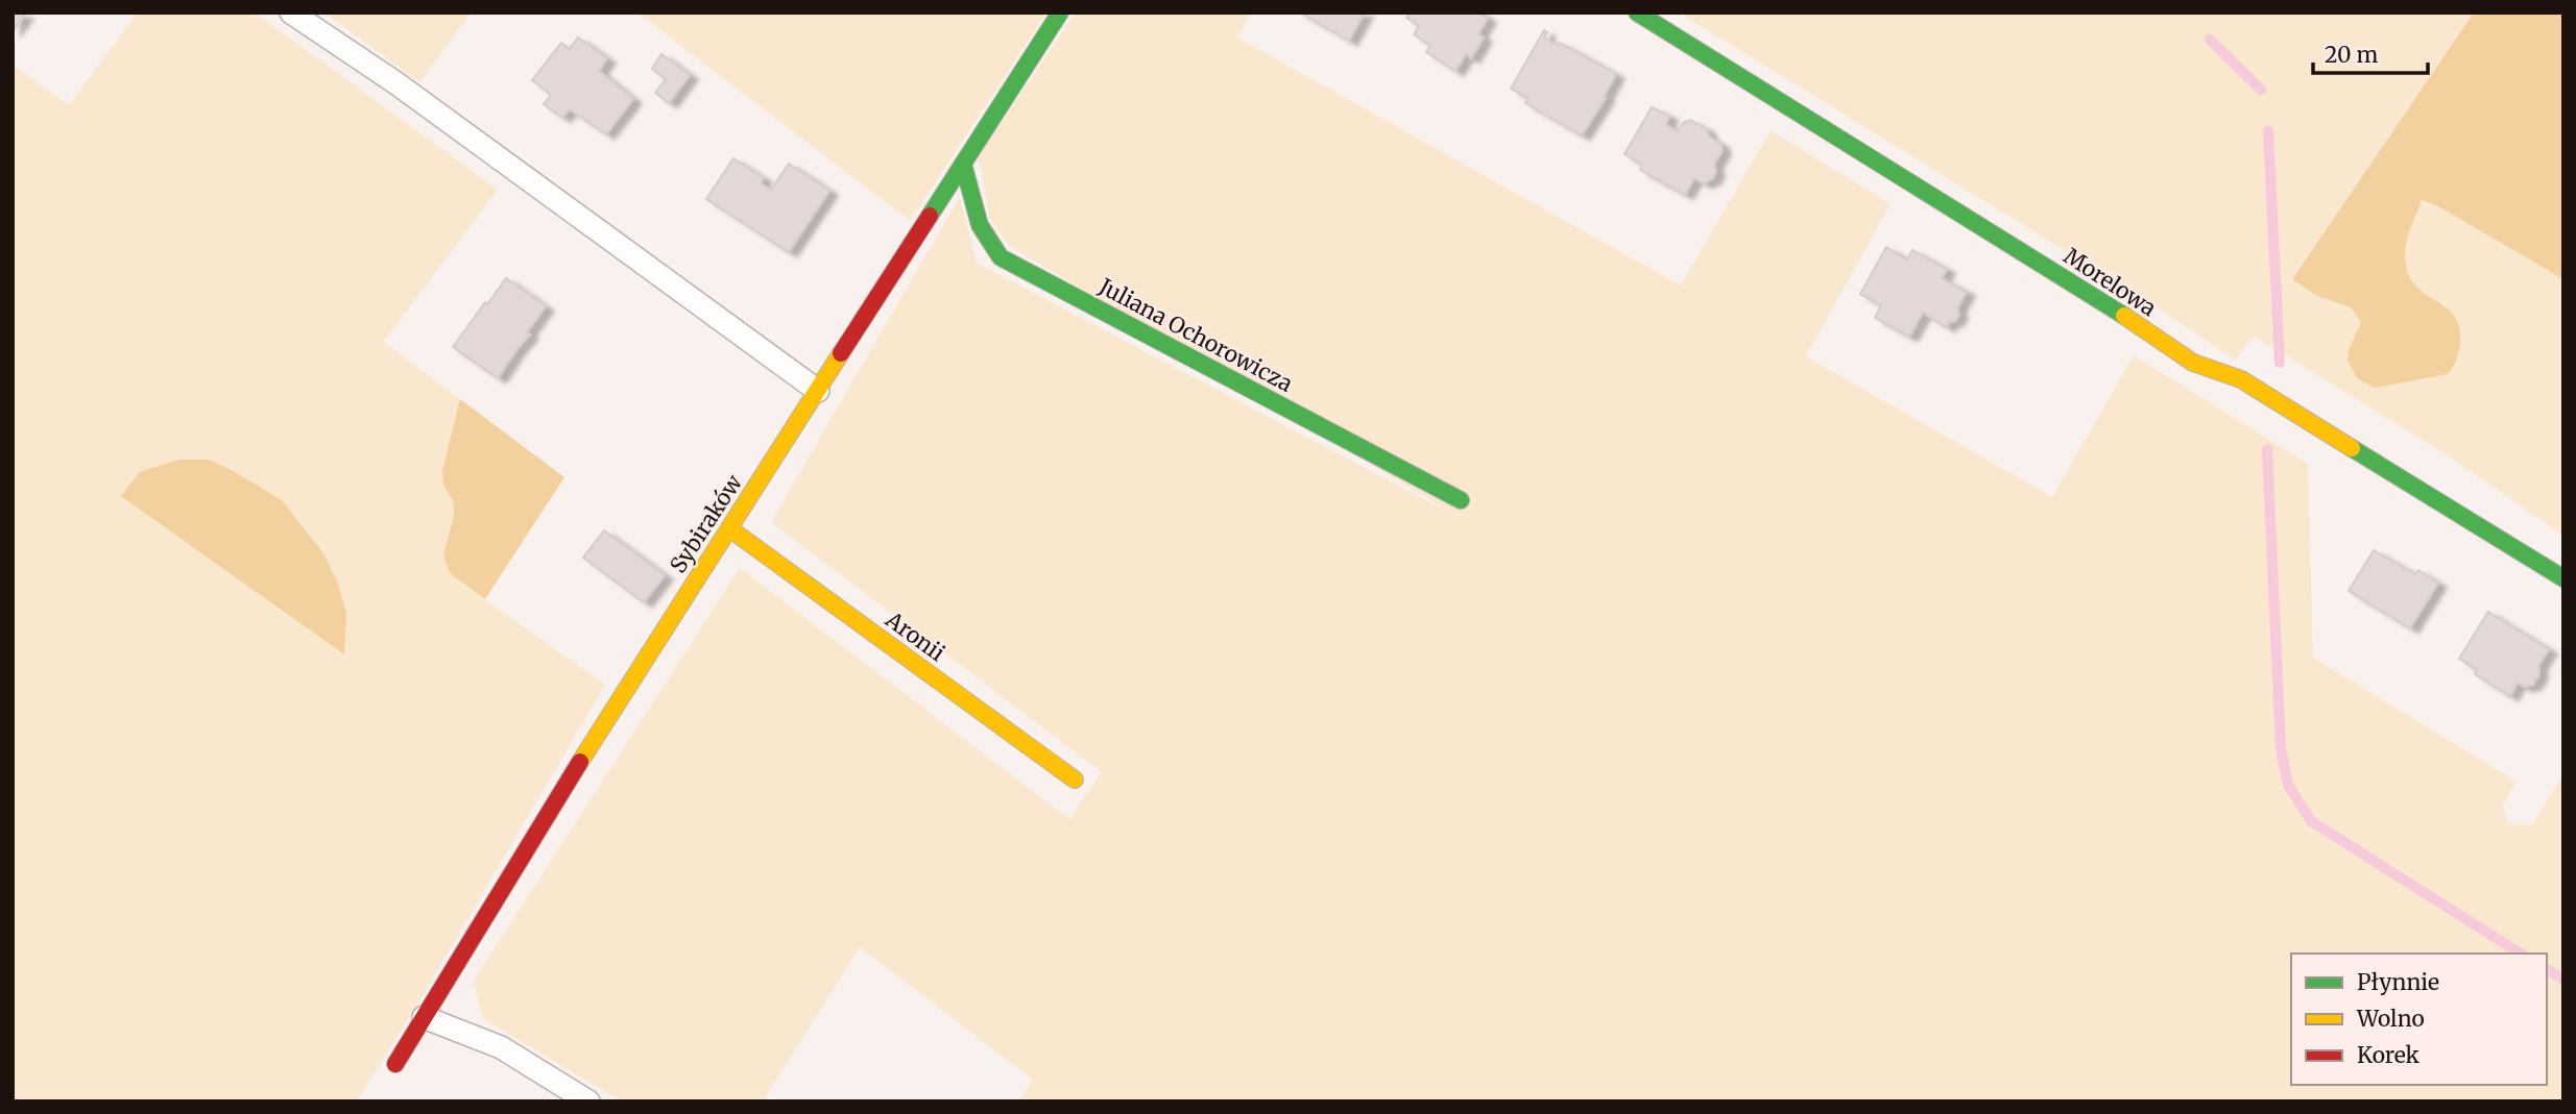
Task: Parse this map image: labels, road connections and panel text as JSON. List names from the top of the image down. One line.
{"streets":{"street":["Morelowa","Juliana Ochorowicza","Sybiraków","Aronii"]},"crossings":[["Juliana Ochorowicza","Sybiraków"],["Sybiraków","Aronii"]],"legend":["Płynnie","Wolno","Korek"],"scale_bar":"20 m"}
